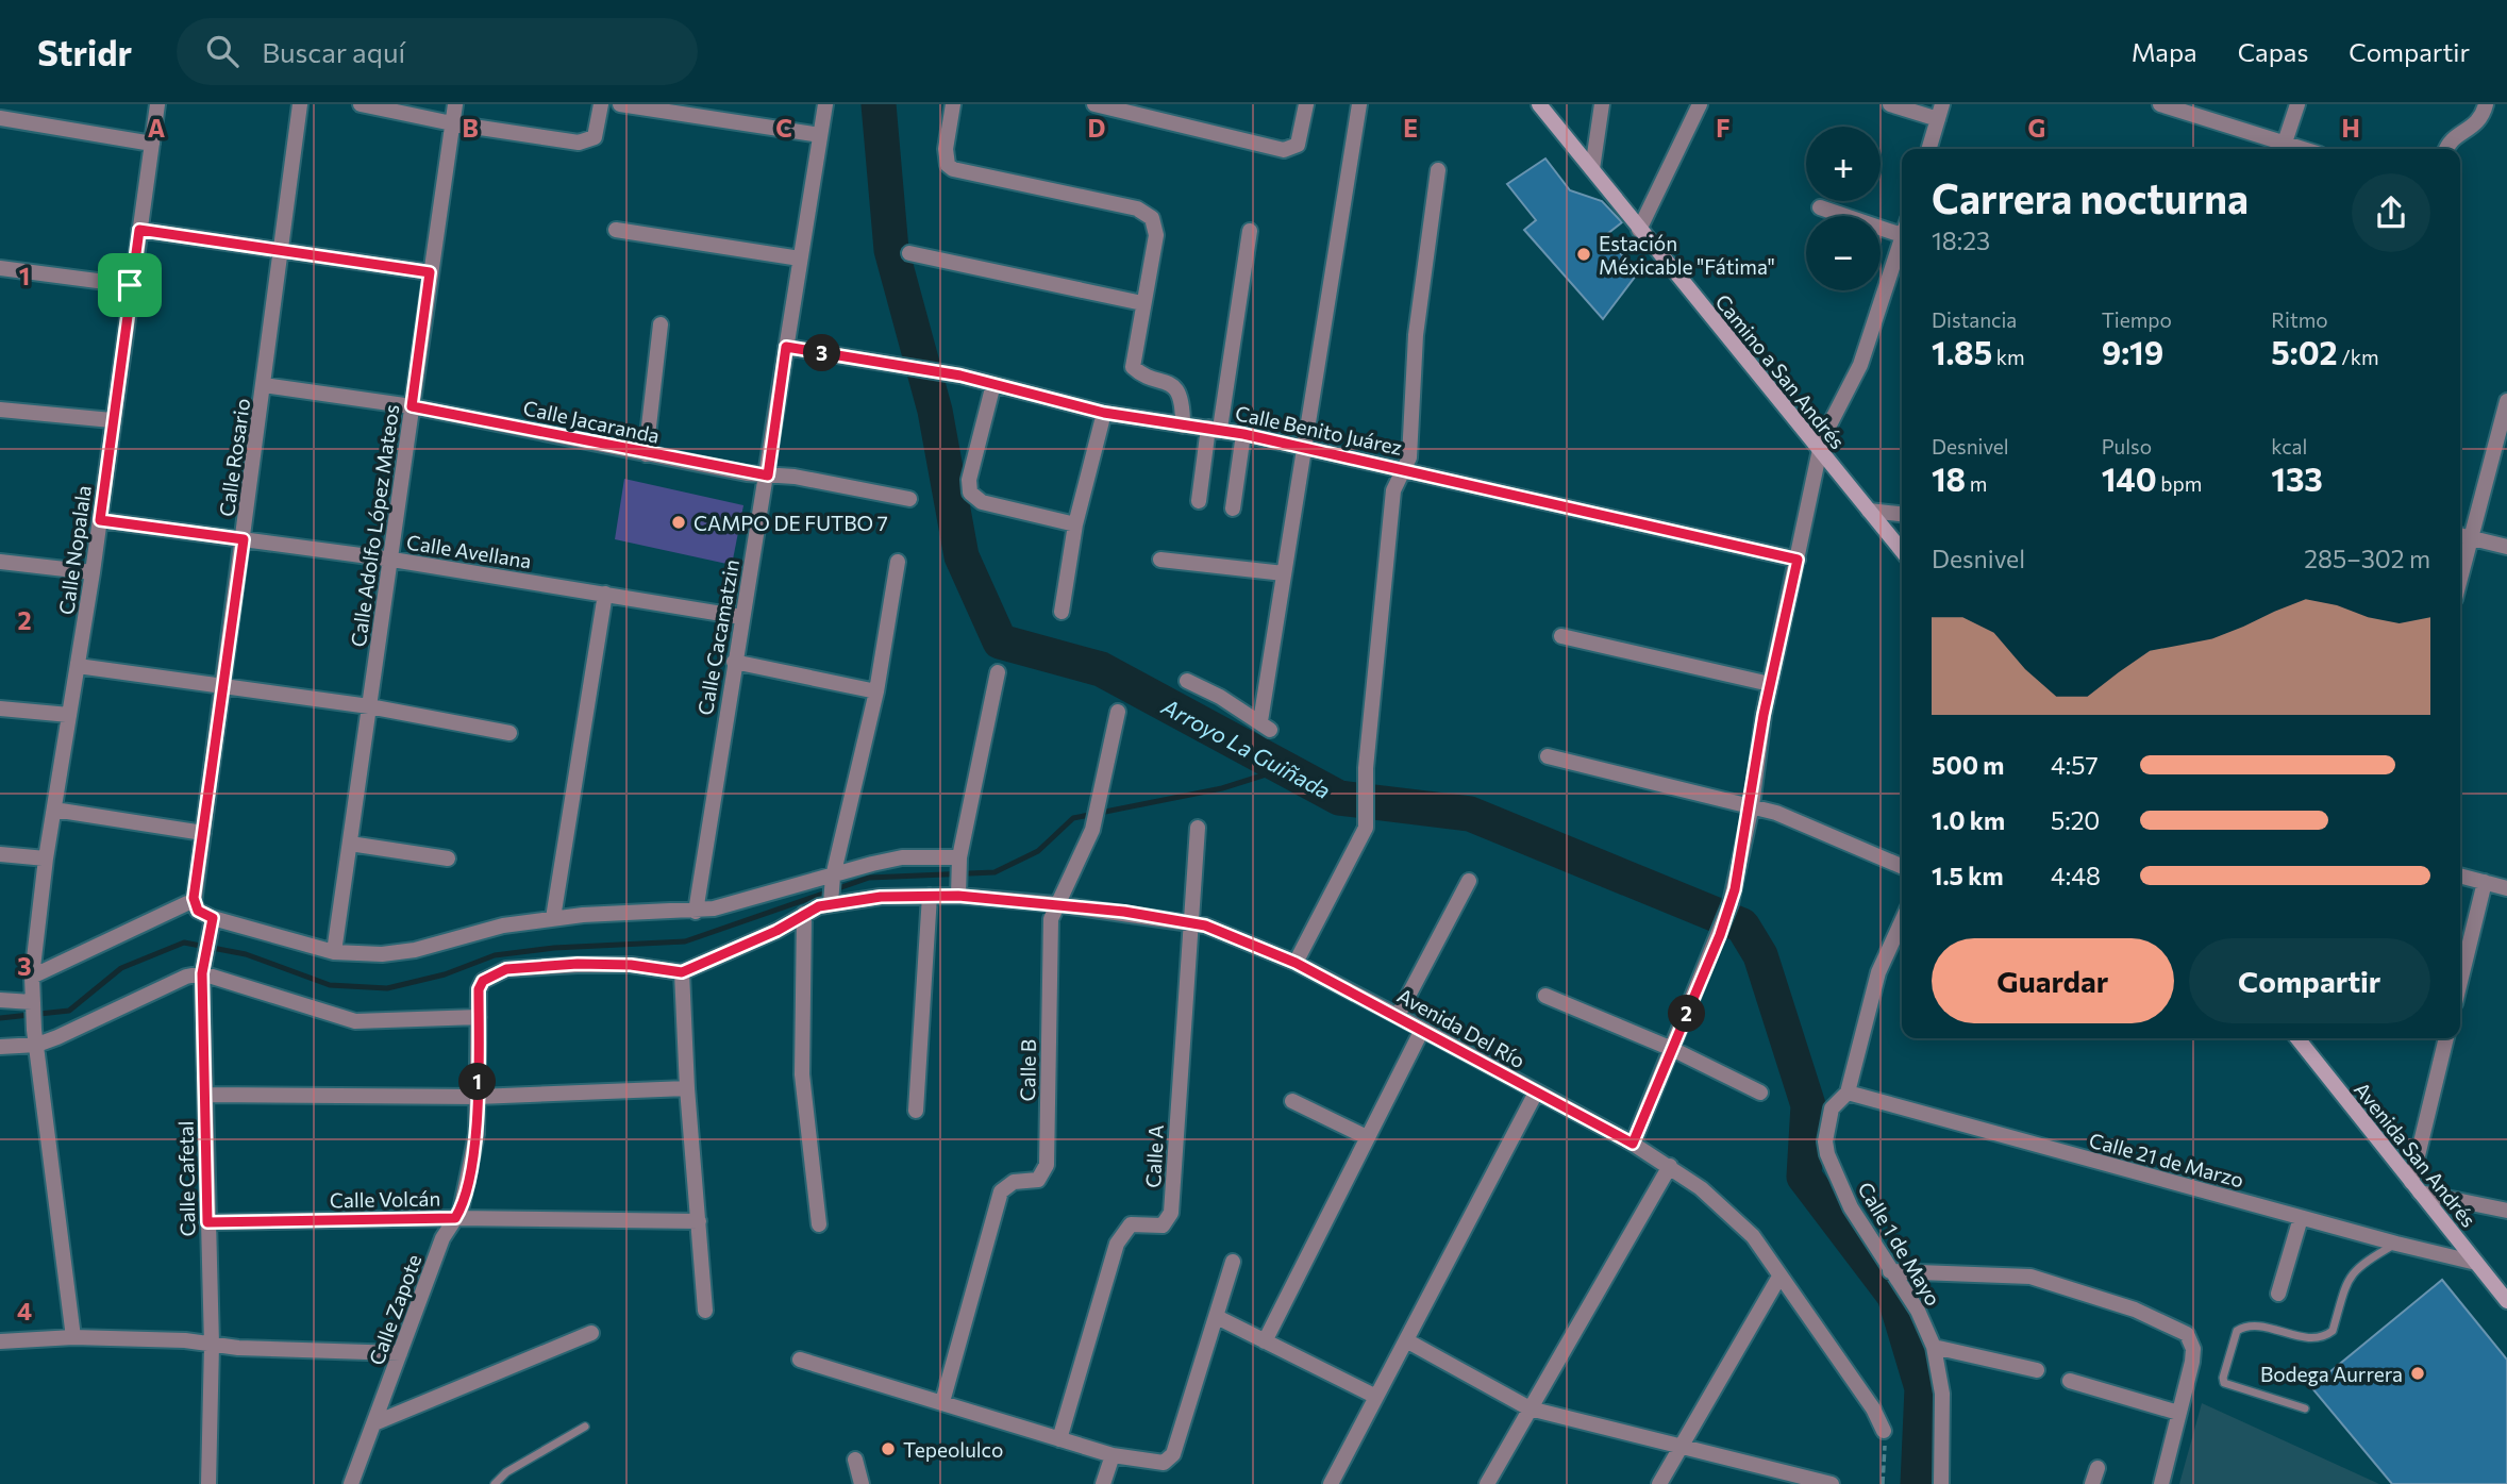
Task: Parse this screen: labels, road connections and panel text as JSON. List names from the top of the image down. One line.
{"streets":{"main road":["Camino a San Andrés","Avenida San Andrés"],"street":["Calle Jacaranda","Calle Benito Juárez","Calle Rosario","Calle Adolfo López Mateos","Calle Nopalala","Calle Avellana","Calle Cacamatzin","Avenida Del Río","Calle B","Calle A","Calle 21 de Marzo","Calle Cafetal","Calle Volcán","Calle 1 de Mayo","Calle Zapote"]},"crossings":[["Calle Jacaranda","Calle Rosario"],["Calle Jacaranda","Calle Adolfo López Mateos"],["Calle Jacaranda","Calle Cacamatzin"],["Calle Benito Juárez","Calle Cacamatzin"],["Calle Rosario","Calle Avellana"],["Calle Adolfo López Mateos","Calle Avellana"],["Calle Nopalala","Calle Avellana"],["Calle Avellana","Calle Cacamatzin"],["Avenida Del Río","Calle B"],["Avenida Del Río","Calle A"],["Avenida Del Río","Calle Zapote"],["Avenida San Andrés","Calle 21 de Marzo"],["Calle 21 de Marzo","Calle 1 de Mayo"],["Calle Cafetal","Calle Volcán"],["Calle Volcán","Calle Zapote"]],"water":["Arroyo La Guiñada"],"places":["Estación Méxicable \"Fátima\"","CAMPO DE FUTBO 7","Bodega Aurrera","Tepeolulco"],"page":{"header":"Stridr","search":"Buscar aquí","nav":["Mapa","Capas","Compartir"],"map_buttons":["+","−"],"heading":["Carrera nocturna","18:23"],"stats":[["Distancia","1.85 km"],["Tiempo","9:19"],["Ritmo","5:02 /km"],["Desnivel","18 m"],["Pulso","140 bpm"],["kcal","133"]],"pins":["3","2","1"],"chart":["Desnivel","285–302 m"],"list":[{"name":"500 m","note":"4:57"},{"name":"1.0 km","note":"5:20"},{"name":"1.5 km","note":"4:48"}],"buttons":["Guardar","Compartir"]},"grid":{"columns":["A","B","C","D","E","F","G","H"],"rows":["1","2","3","4"]}}
